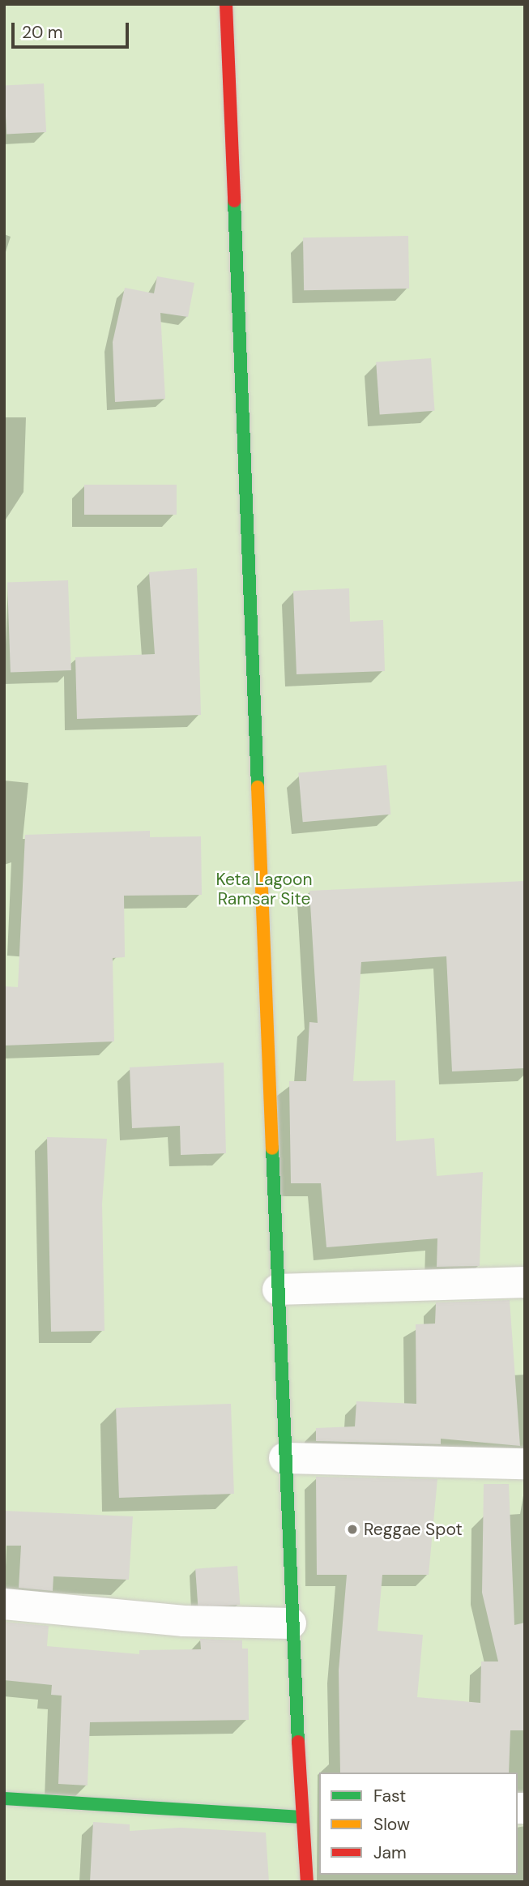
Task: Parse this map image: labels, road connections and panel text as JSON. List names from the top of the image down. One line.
{"parks":["Keta Lagoon Ramsar Site"],"places":["Reggae Spot"],"legend":["Fast","Slow","Jam"],"scale_bar":"20 m"}
